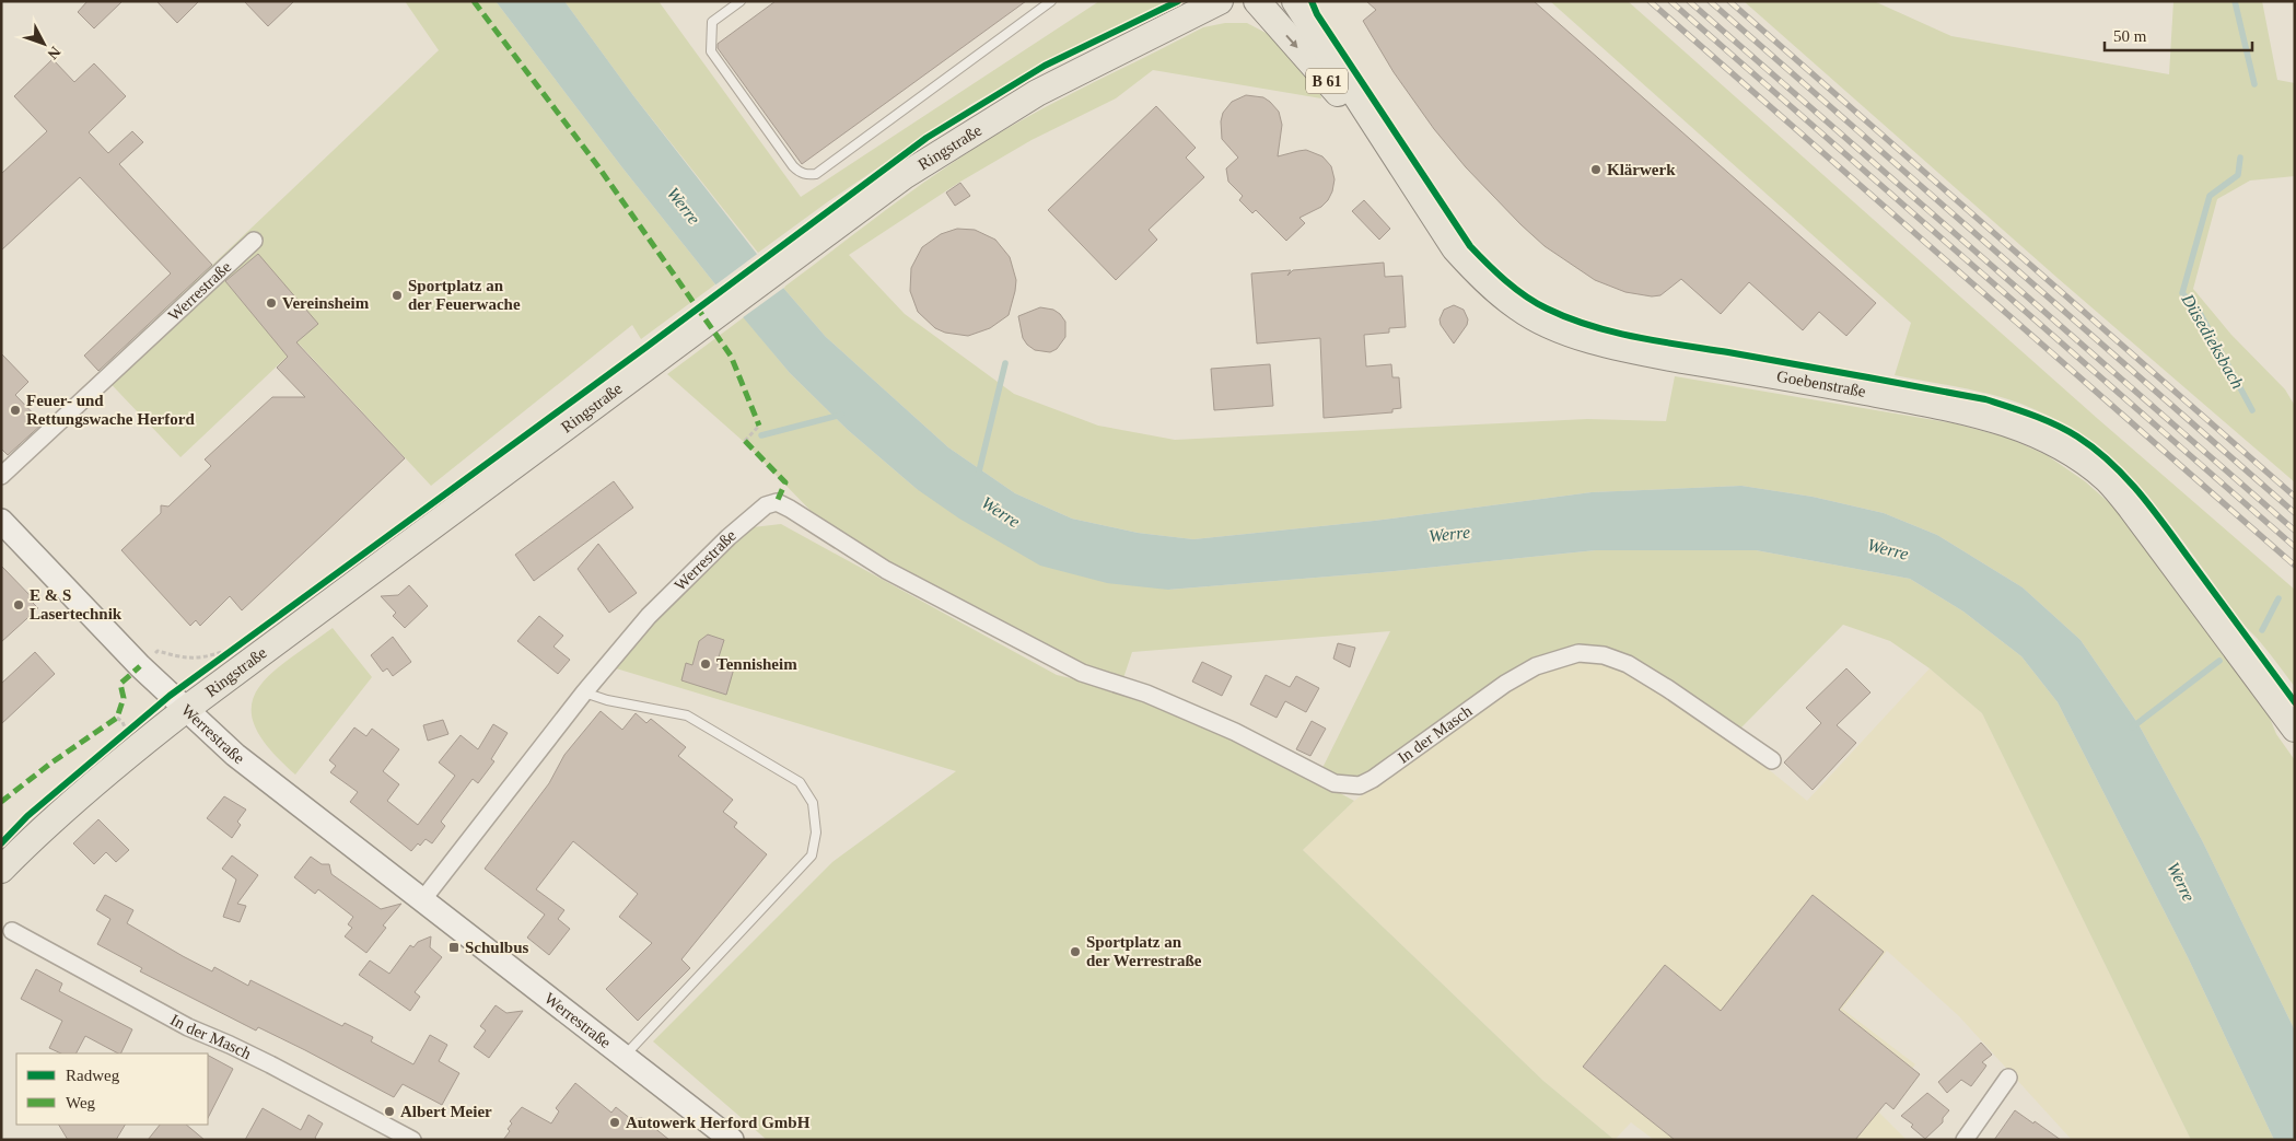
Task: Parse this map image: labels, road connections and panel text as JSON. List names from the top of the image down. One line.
{"streets":{"main road":["B 61","Ringstraße","Werrestraße","Goebenstraße"],"street":["In der Masch"]},"crossings":[["Ringstraße","Werrestraße"],["Werrestraße","In der Masch"]],"water":["Werre","Düsedieksbach"],"places":{"other":["Klärwerk","Sportplatz an der Feuerwache","Vereinsheim","Feuer- und Rettungswache Herford","E & S Lasertechnik","Tennisheim","Sportplatz an der Werrestraße","Albert Meier","Autowerk Herford GmbH"],"transit":["Schulbus"]},"legend":["Radweg","Weg"],"scale_bar":"50 m","north":"bottom right"}
